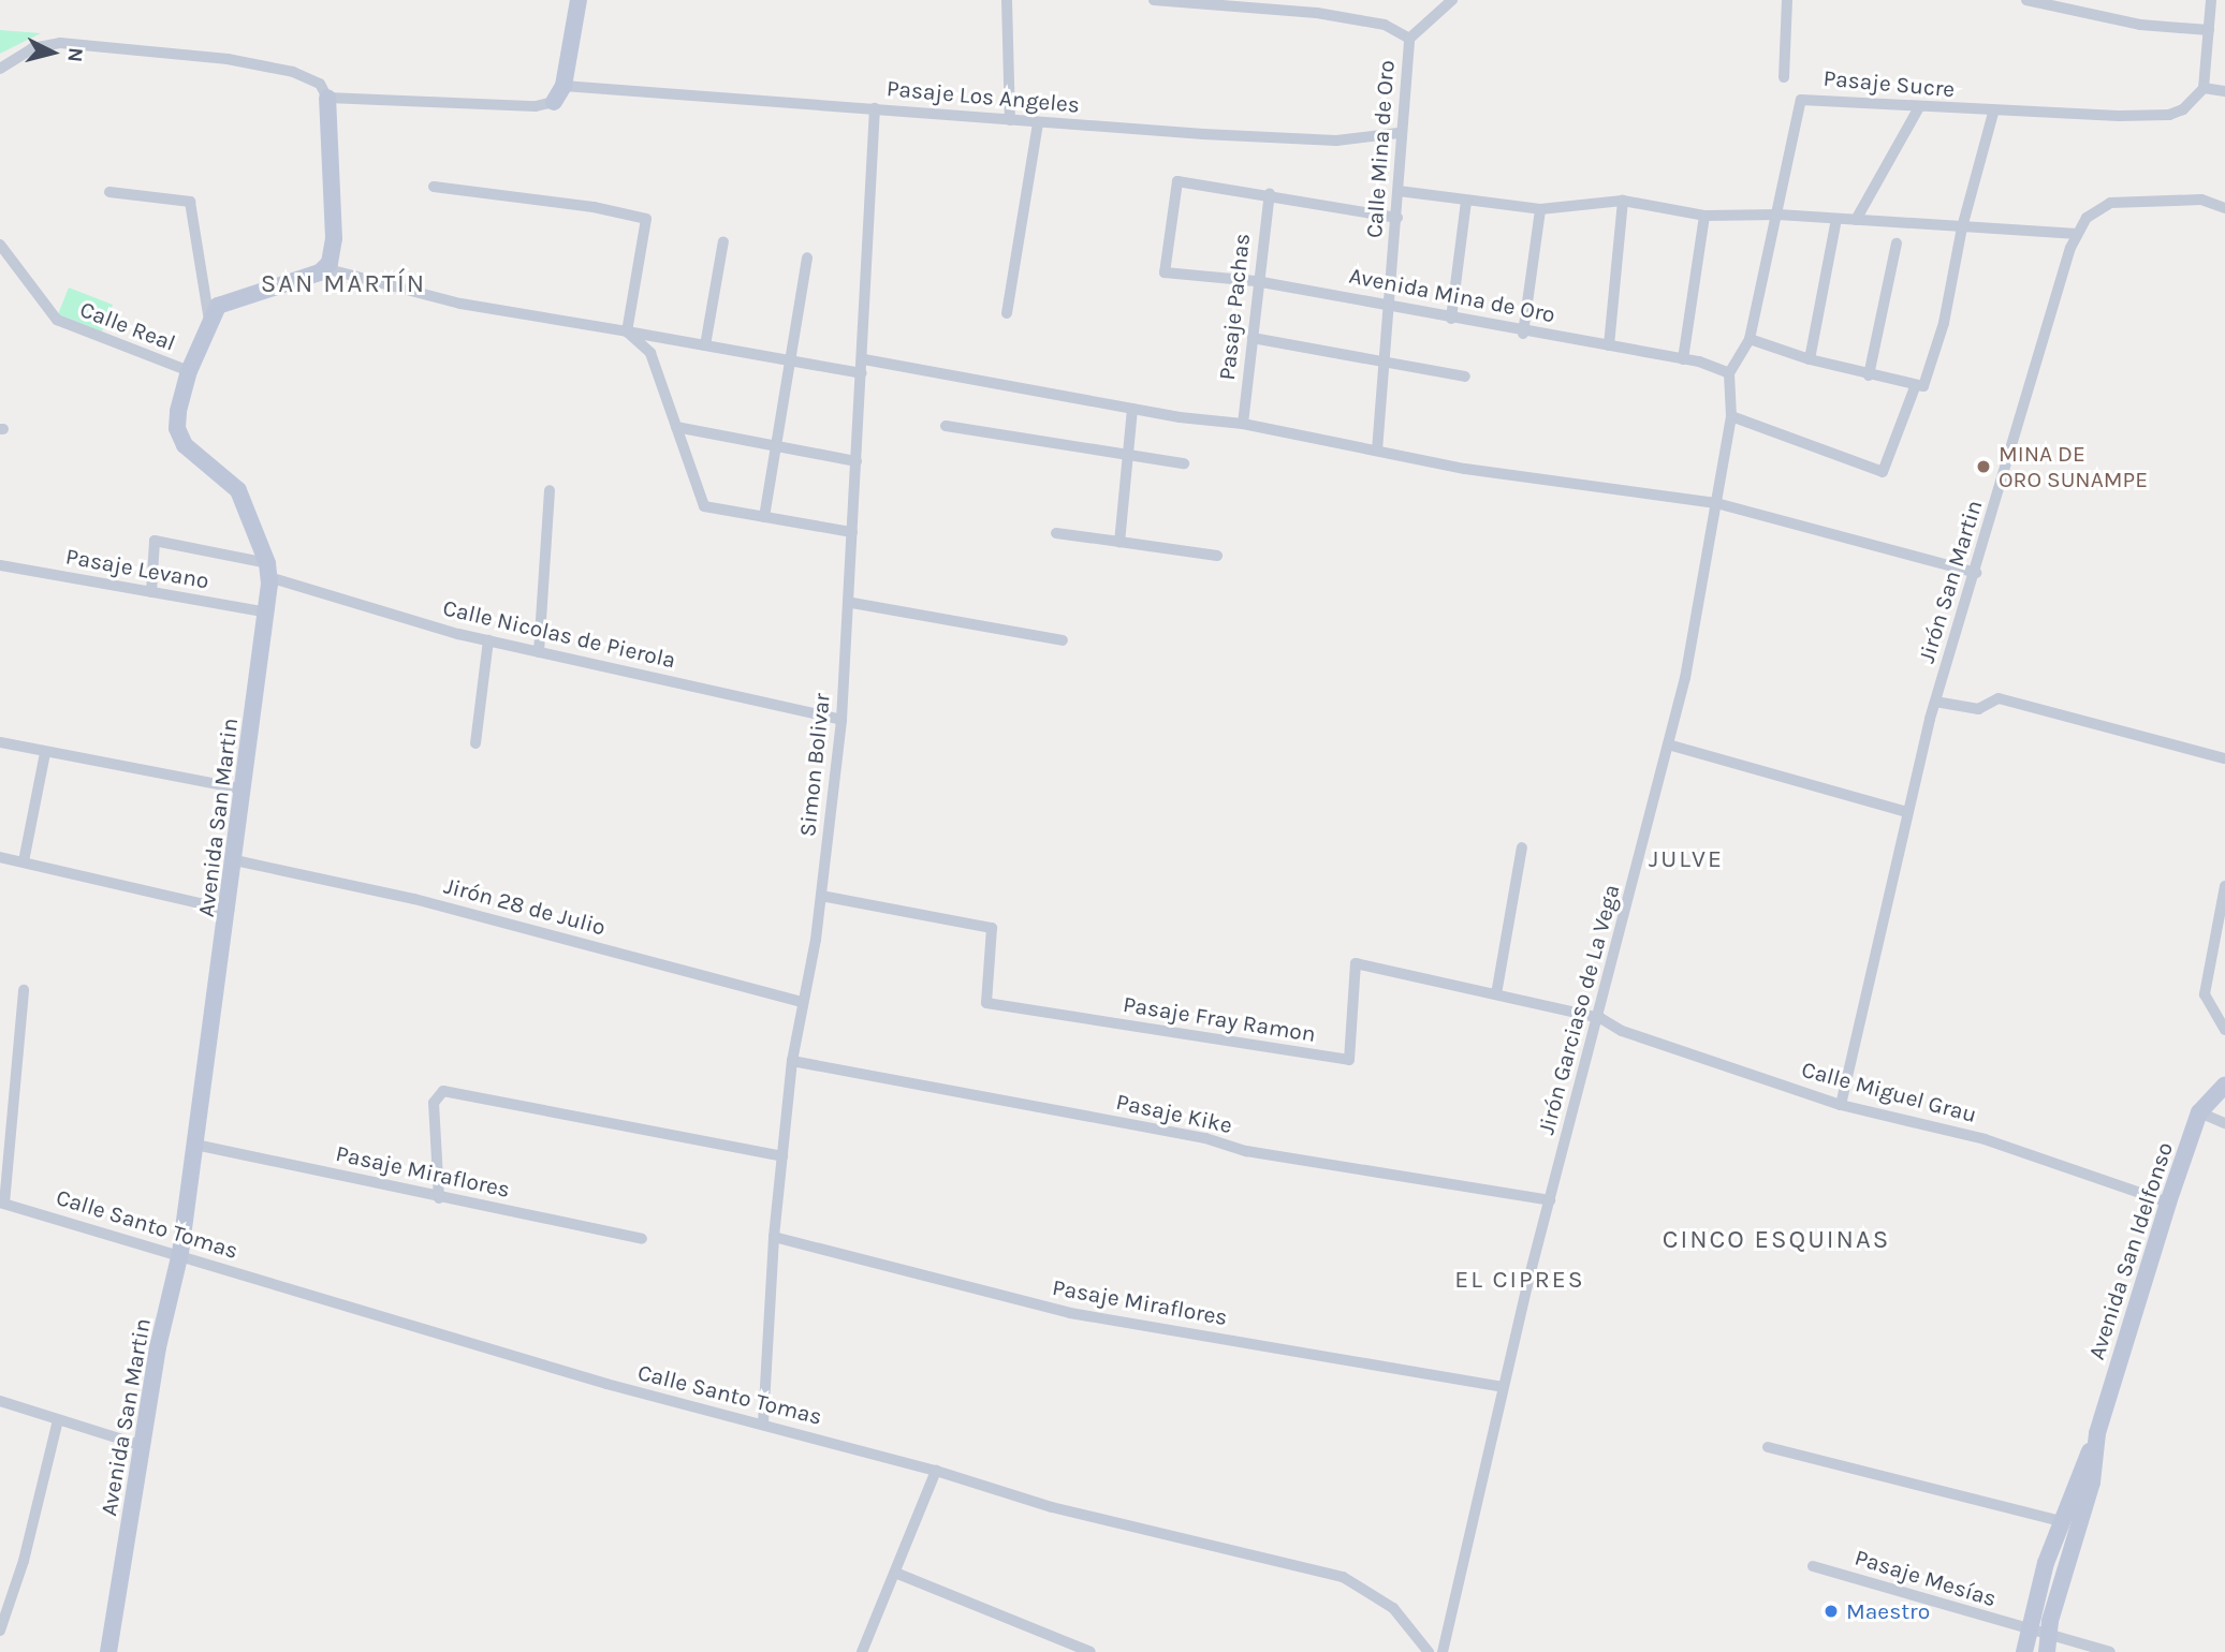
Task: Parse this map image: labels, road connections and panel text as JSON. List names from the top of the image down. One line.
{"streets":{"street":["Pasaje Sucre","Pasaje Los Angeles","Calle Mina de Oro","Avenida Mina de Oro","Pasaje Pachas","Calle Real","Pasaje Levano","Jirón San Martin","Calle Nicolas de Pierola","Simon Bolivar","Avenida San Martin","Jirón 28 de Julio","Jirón Garciaso de La Vega","Pasaje Fray Ramon","Calle Miguel Grau","Pasaje Kike","Pasaje Miraflores","Calle Santo Tomas","Avenida San Idelfonso","Pasaje Mesías"]},"crossings":[["Pasaje Sucre","Avenida Mina de Oro"],["Pasaje Sucre","Jirón Garciaso de La Vega"],["Pasaje Los Angeles","Calle Mina de Oro"],["Pasaje Los Angeles","Simon Bolivar"],["Calle Mina de Oro","Avenida Mina de Oro"],["Avenida Mina de Oro","Pasaje Pachas"],["Avenida Mina de Oro","Jirón Garciaso de La Vega"],["Calle Real","Avenida San Martin"],["Pasaje Levano","Calle Nicolas de Pierola"],["Pasaje Levano","Avenida San Martin"],["Jirón San Martin","Calle Miguel Grau"],["Calle Nicolas de Pierola","Simon Bolivar"],["Calle Nicolas de Pierola","Avenida San Martin"],["Simon Bolivar","Jirón 28 de Julio"],["Simon Bolivar","Pasaje Fray Ramon"],["Simon Bolivar","Pasaje Kike"],["Simon Bolivar","Pasaje Miraflores"],["Simon Bolivar","Calle Santo Tomas"],["Avenida San Martin","Jirón 28 de Julio"],["Avenida San Martin","Pasaje Miraflores"],["Avenida San Martin","Calle Santo Tomas"],["Jirón Garciaso de La Vega","Pasaje Fray Ramon"],["Jirón Garciaso de La Vega","Calle Miguel Grau"],["Jirón Garciaso de La Vega","Pasaje Kike"],["Jirón Garciaso de La Vega","Pasaje Miraflores"],["Pasaje Fray Ramon","Calle Miguel Grau"],["Calle Miguel Grau","Avenida San Idelfonso"],["Avenida San Idelfonso","Pasaje Mesías"]],"districts":["SAN MARTÍN","JULVE","CINCO ESQUINAS","EL CIPRES"],"places":["MINA DE ORO SUNAMPE","Maestro"],"north":"right"}
